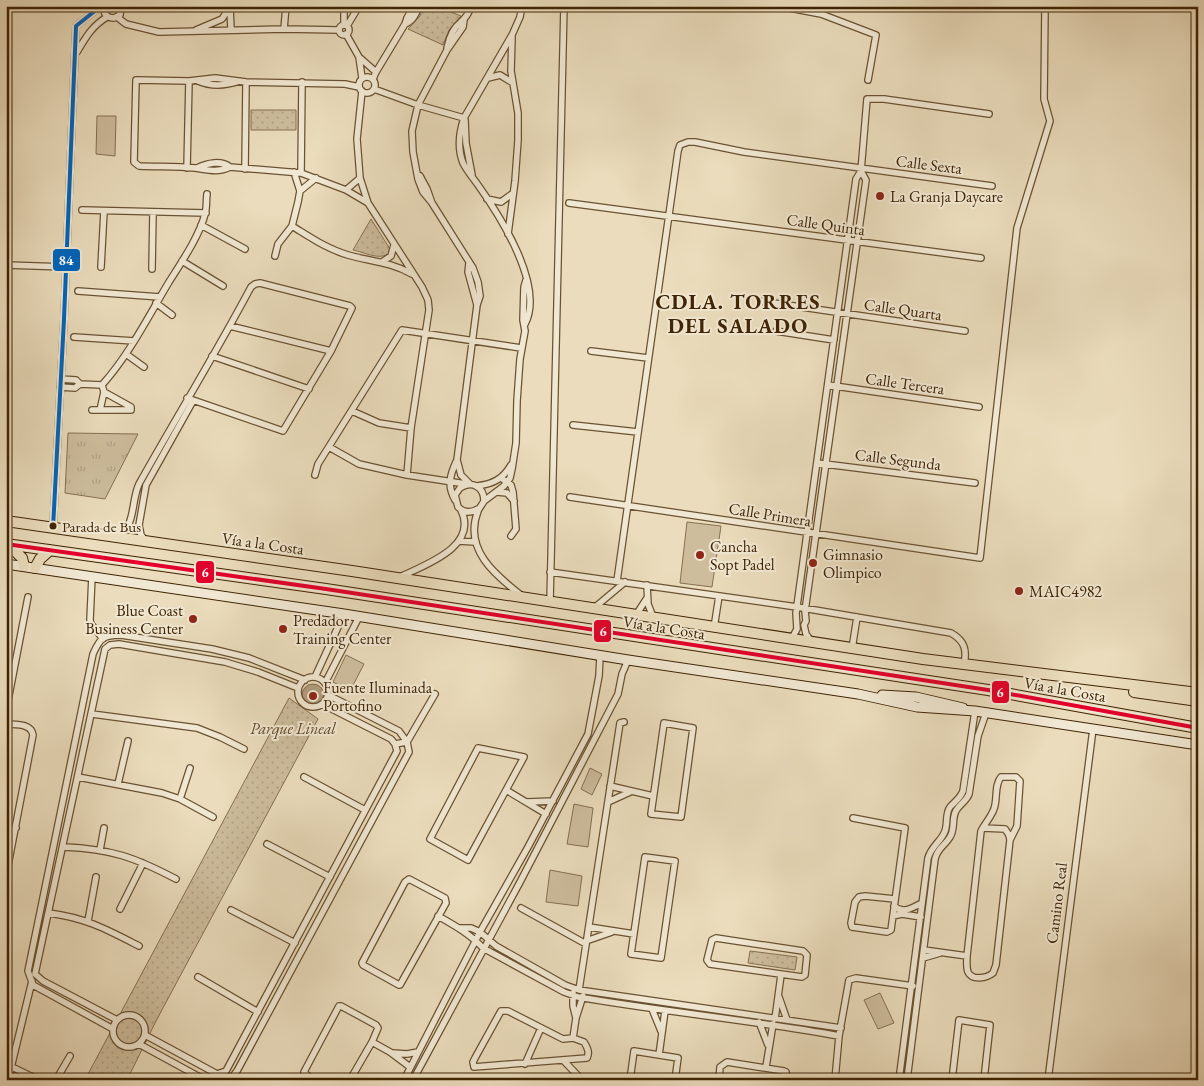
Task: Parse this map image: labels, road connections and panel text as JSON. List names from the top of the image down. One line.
{"streets":{"highway":["Vía a la Costa"],"street":["Calle Sexta","Calle Quinta","Calle Quarta","Calle Tercera","Calle Segunda","Calle Primera","Camino Real"]},"crossings":[["Calle Sexta","Calle Quinta"]],"districts":["CDLA. TORRES DEL SALADO"],"parks":["Parque Lineal"],"places":["La Granja Daycare","Parada de Bus","Cancha Sopt Padel","Gimnasio Olimpico","MAIC4982","Blue Coast Business Center","Predador Training Center","Fuente Iluminada Portofino"],"lines":["transit line 84","transit line 6"]}
